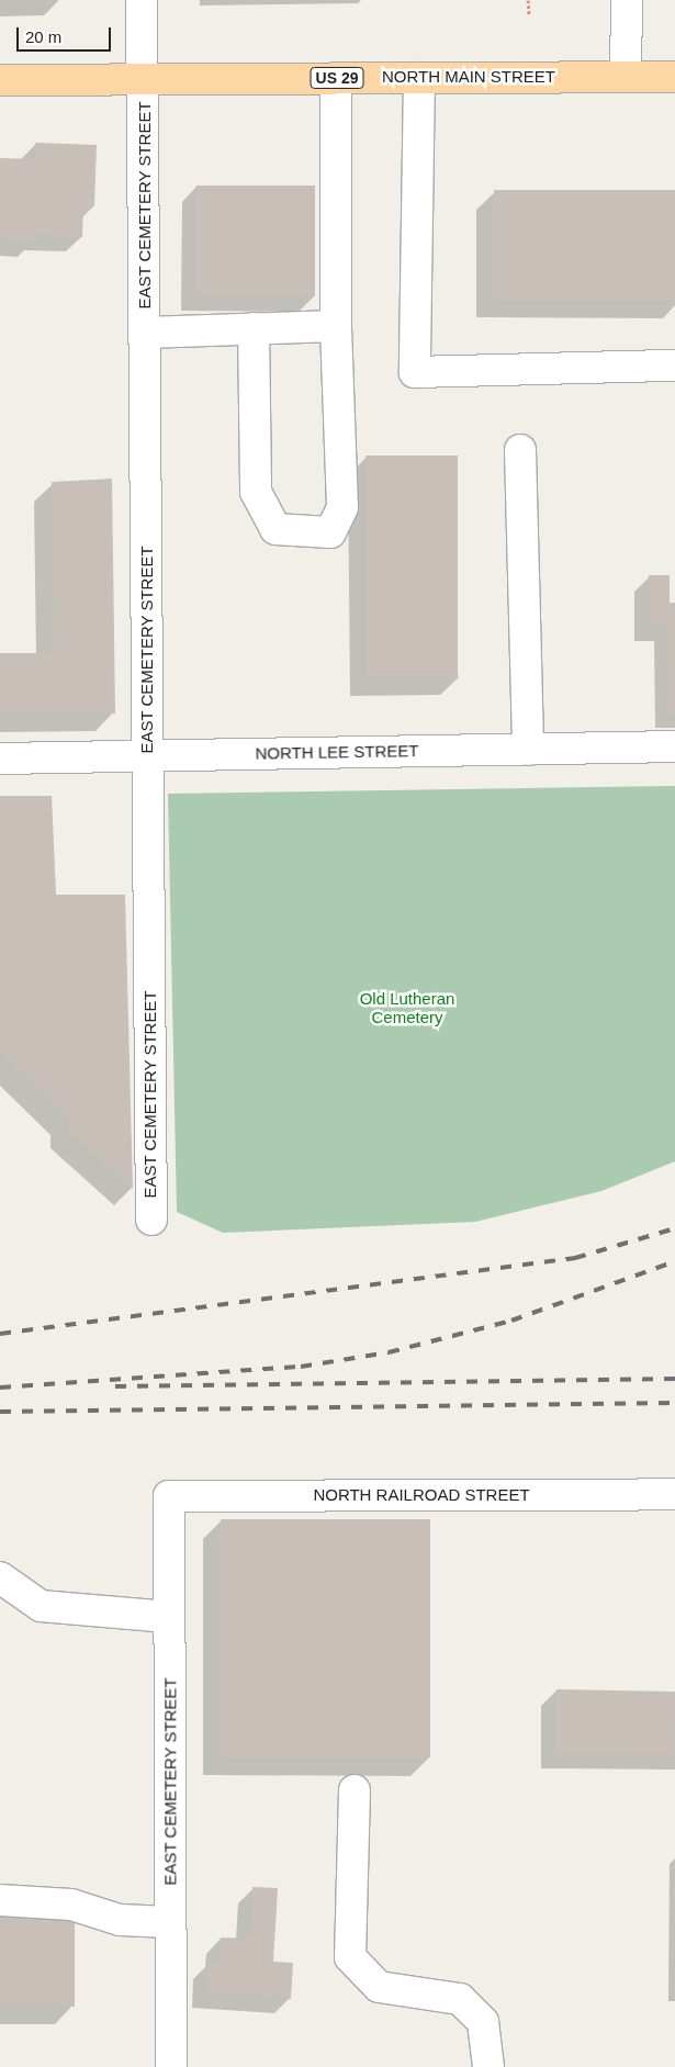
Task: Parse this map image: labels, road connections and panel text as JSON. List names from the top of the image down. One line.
{"streets":{"main road":["NORTH MAIN STREET","US 29"],"street":["EAST CEMETERY STREET","NORTH LEE STREET","NORTH RAILROAD STREET"]},"crossings":[["NORTH MAIN STREET","EAST CEMETERY STREET"],["EAST CEMETERY STREET","NORTH LEE STREET"],["EAST CEMETERY STREET","NORTH RAILROAD STREET"]],"parks":["Old Lutheran Cemetery"],"scale_bar":"20 m"}
